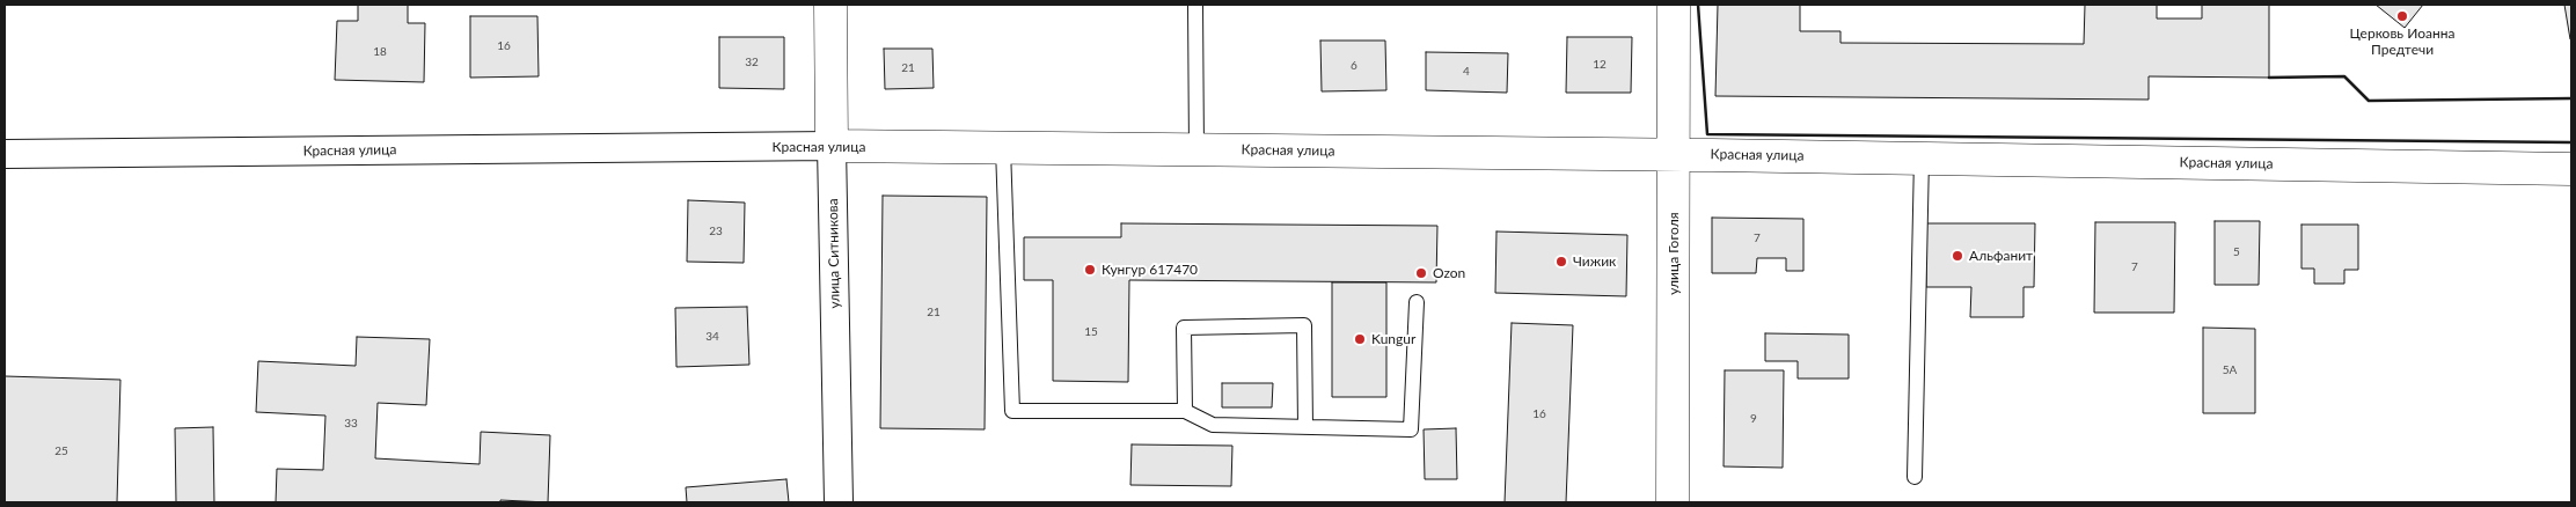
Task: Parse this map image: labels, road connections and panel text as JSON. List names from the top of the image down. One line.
{"streets":{"main road":["Красная улица","улица Ситникова","улица Гоголя"]},"crossings":[["Красная улица","улица Ситникова"],["Красная улица","улица Гоголя"]],"places":["Церковь Иоанна Предтечи","Альфанит","Чижик","Кунгур 617470","Ozon","Kungur"],"house_numbers":["16","18","32","12","6","21","4","23","7","5","7","21","15","34","5А","16","9","33","25"]}
